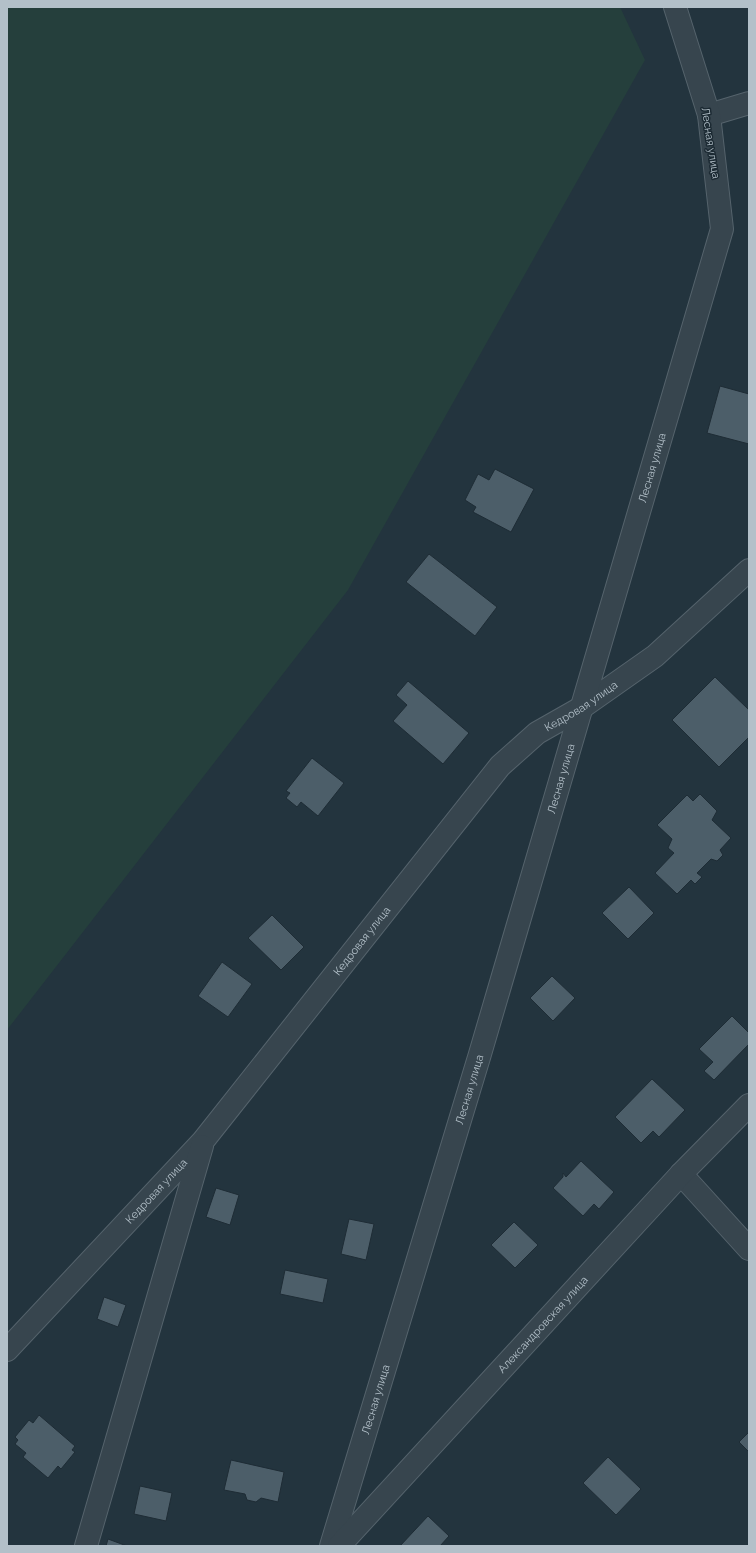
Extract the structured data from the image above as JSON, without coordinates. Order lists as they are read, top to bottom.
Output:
{
  "streets": {
    "street": ["Лесная улица", "Кедровая улица", "Александровская улица"]
  },
  "crossings": [
    ["Лесная улица", "Кедровая улица"]
  ]
}
